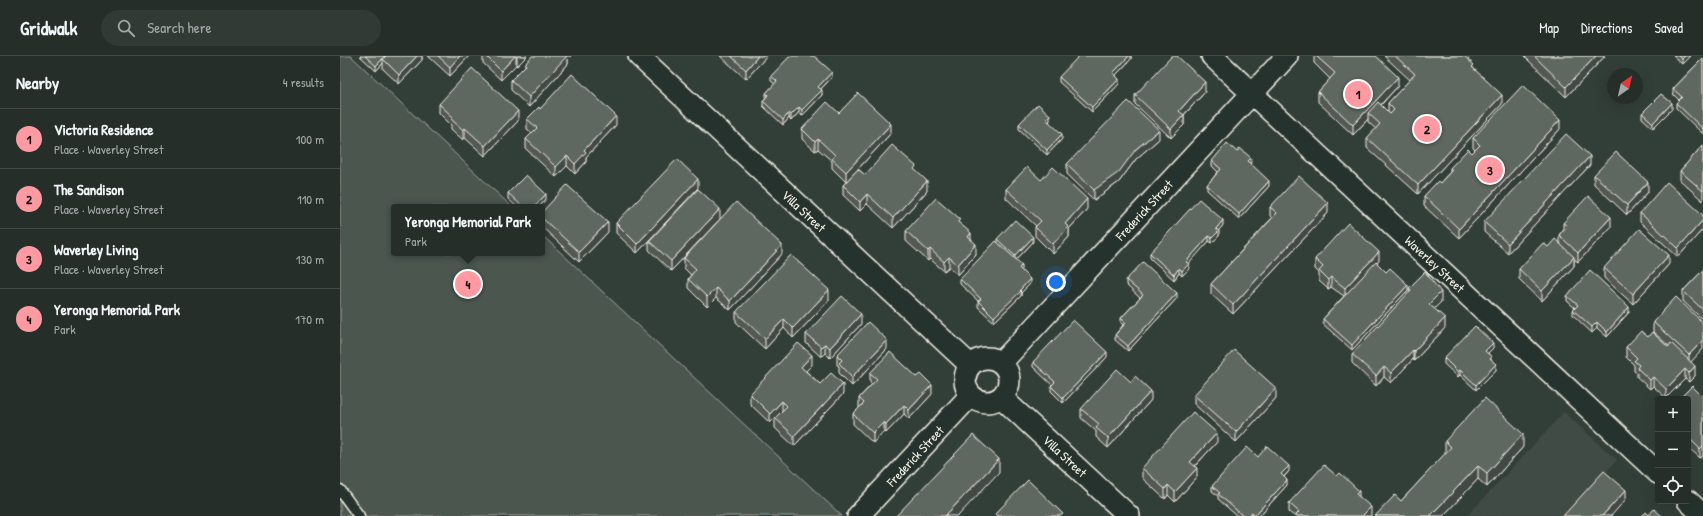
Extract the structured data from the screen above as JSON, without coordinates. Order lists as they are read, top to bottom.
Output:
{
  "streets": {
    "street": ["Frederick Street", "Villa Street", "Waverley Street"]
  },
  "crossings": [
    ["Frederick Street", "Villa Street"],
    ["Frederick Street", "Waverley Street"]
  ],
  "north": "top right",
  "page": {
    "header": "Gridwalk",
    "search": "Search here",
    "nav": ["Map", "Directions", "Saved"],
    "heading": ["Nearby", "4 results"],
    "pins": [
      "1",
      "2",
      "3",
      "4"
    ],
    "list": [
      {
        "mark": "1",
        "name": "Victoria Residence",
        "note": "Place · Waverley Street",
        "value": "100 m"
      },
      {
        "mark": "2",
        "name": "The Sandison",
        "note": "Place · Waverley Street",
        "value": "110 m"
      },
      {
        "mark": "3",
        "name": "Waverley Living",
        "note": "Place · Waverley Street",
        "value": "130 m"
      },
      {
        "mark": "4",
        "name": "Yeronga Memorial Park",
        "note": "Park",
        "value": "170 m"
      }
    ],
    "popup": ["Yeronga Memorial Park", "Park"],
    "map_buttons": ["+", "−"]
  }
}
